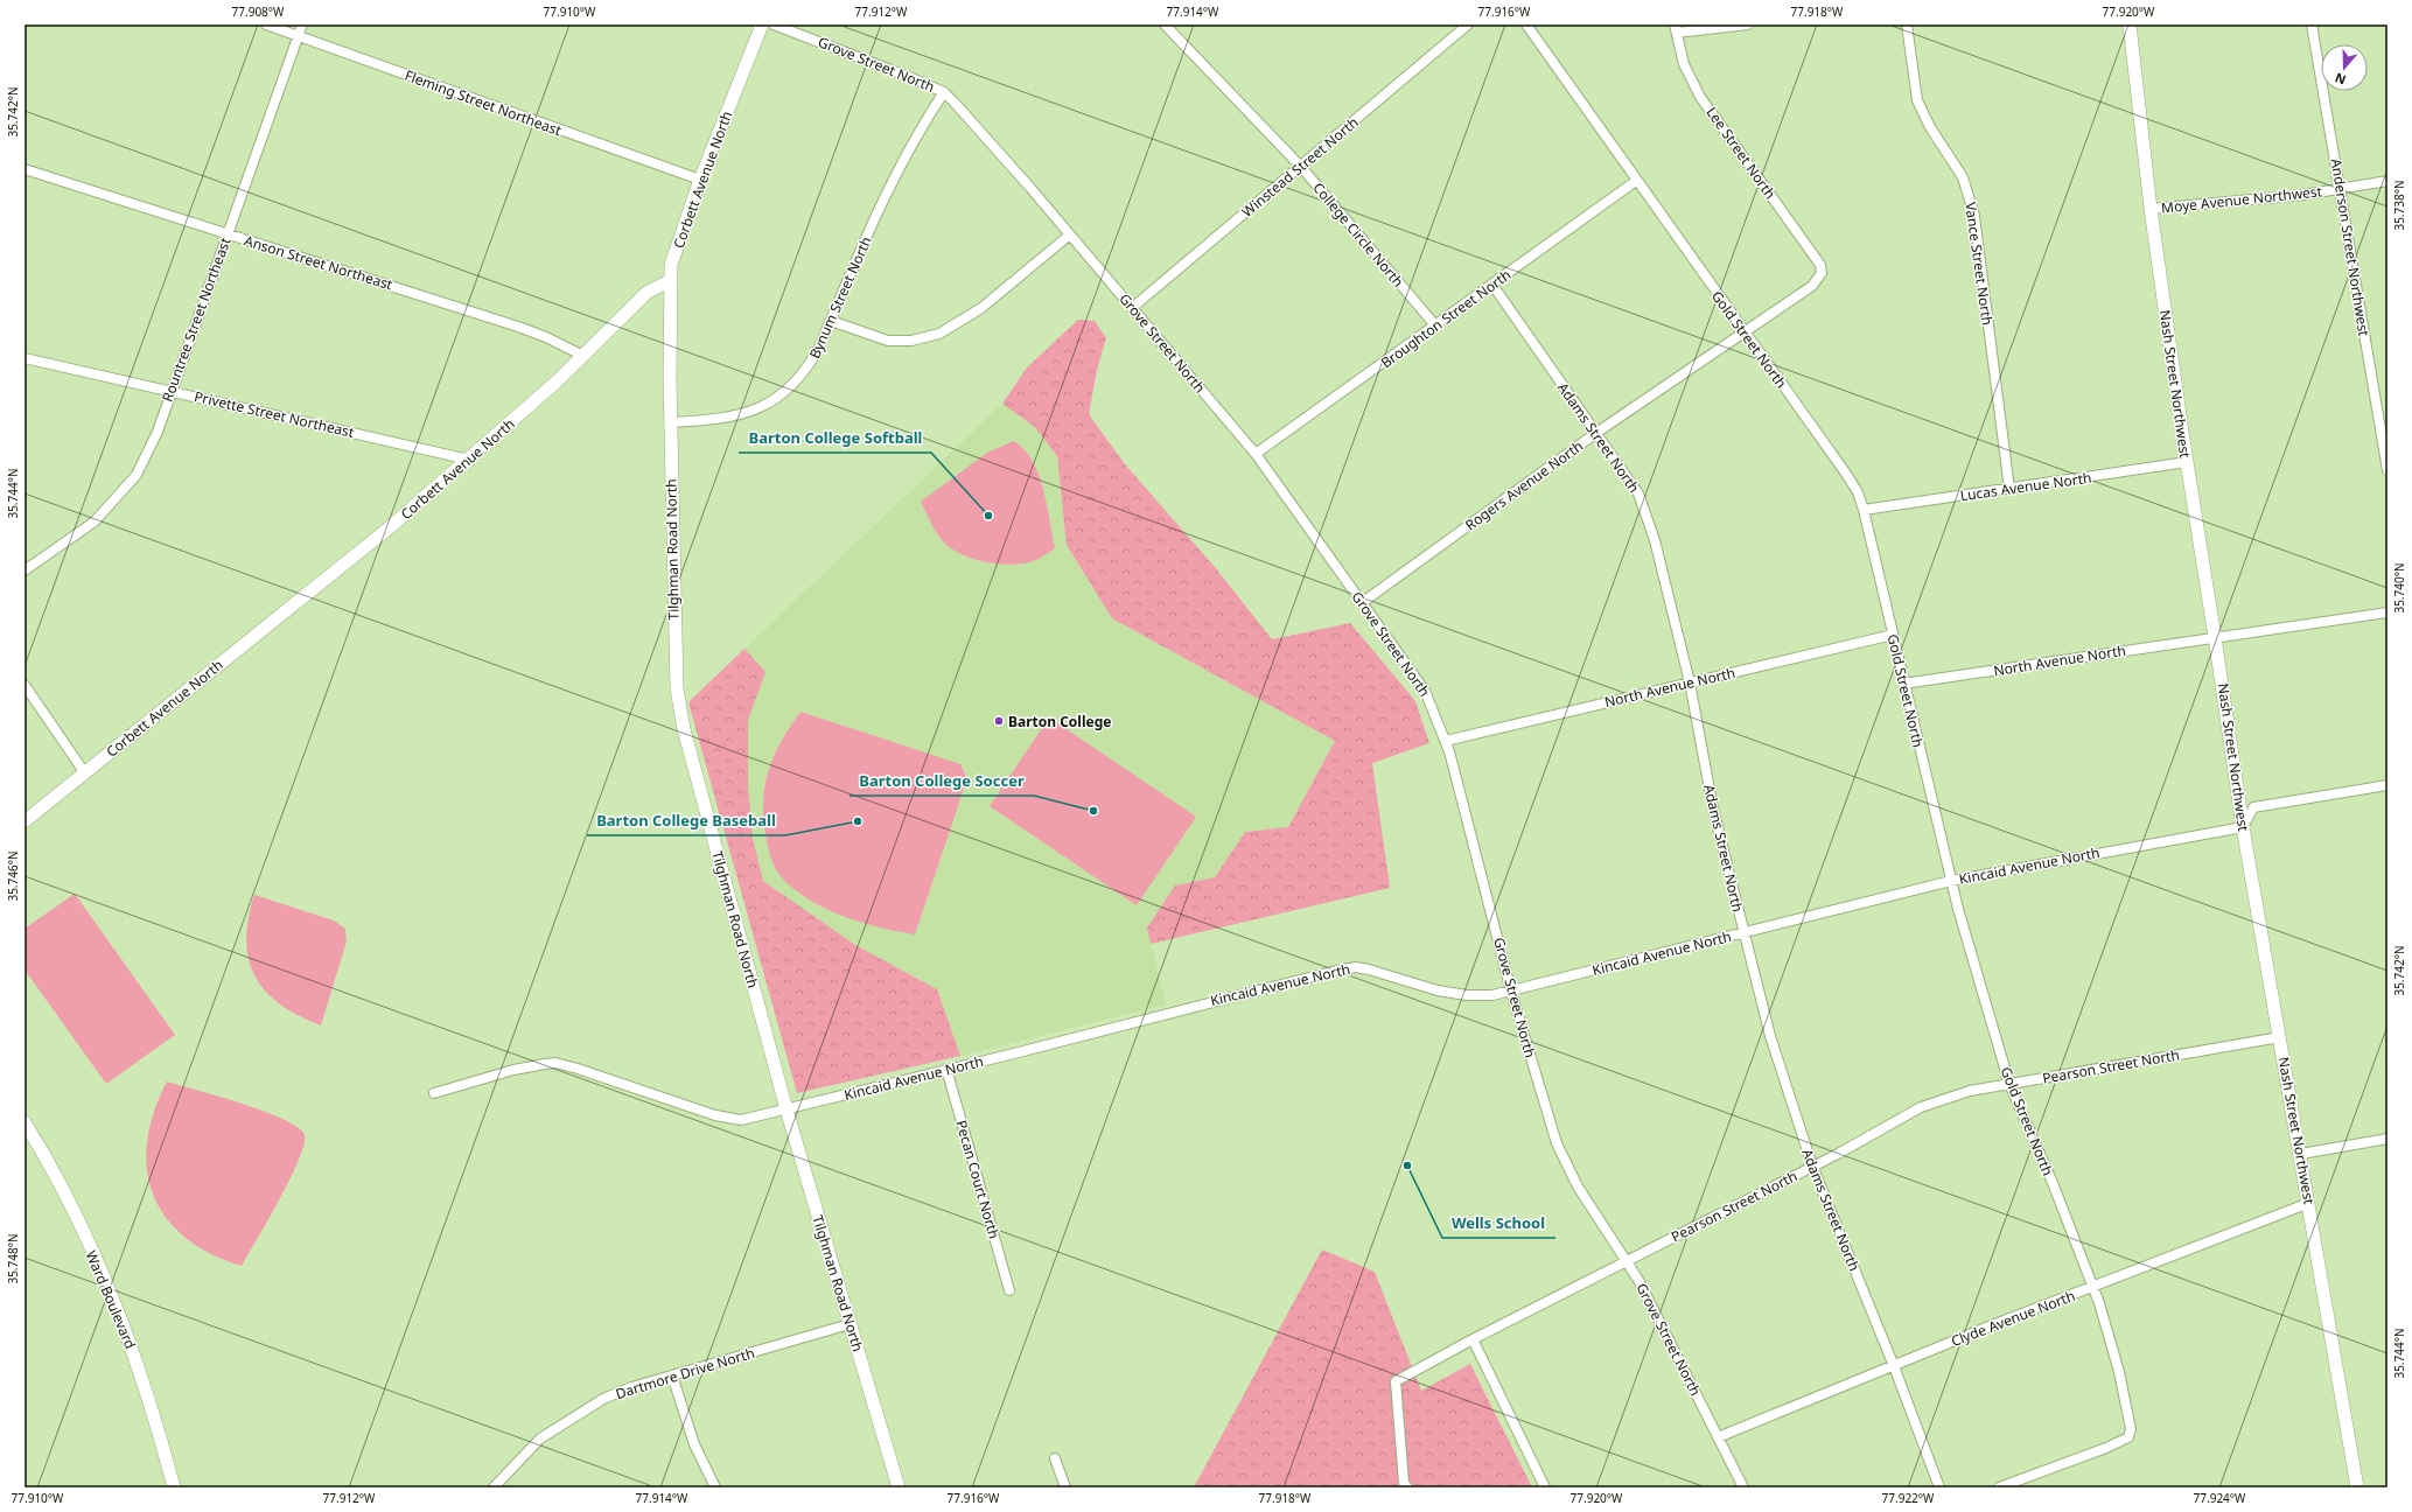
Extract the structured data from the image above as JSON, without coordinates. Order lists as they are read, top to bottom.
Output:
{
  "streets": {
    "street": [
      "Grove Street North",
      "Fleming Street Northeast",
      "Lee Street North",
      "Winstead Street North",
      "Corbett Avenue North",
      "Moye Avenue Northwest",
      "College Circle North",
      "Anderson Street Northwest",
      "Anson Street Northeast",
      "Vance Street North",
      "Bynum Street North",
      "Broughton Street North",
      "Rountree Street Northeast",
      "Gold Street North",
      "Nash Street Northwest",
      "Privette Street Northeast",
      "Adams Street North",
      "Rogers Avenue North",
      "Lucas Avenue North",
      "Tilghman Road North",
      "North Avenue North",
      "Kincaid Avenue North",
      "Pearson Street North",
      "Pecan Court North",
      "Ward Boulevard",
      "Clyde Avenue North",
      "Dartmore Drive North"
    ]
  },
  "crossings": [
    ["Grove Street North", "Winstead Street North"],
    ["Grove Street North", "Bynum Street North"],
    ["Grove Street North", "Broughton Street North"],
    ["Grove Street North", "Rogers Avenue North"],
    ["Grove Street North", "North Avenue North"],
    ["Grove Street North", "Kincaid Avenue North"],
    ["Grove Street North", "Pearson Street North"],
    ["Grove Street North", "Clyde Avenue North"],
    ["Fleming Street Northeast", "Corbett Avenue North"],
    ["Fleming Street Northeast", "Rountree Street Northeast"],
    ["Lee Street North", "Rogers Avenue North"],
    ["Winstead Street North", "College Circle North"],
    ["Corbett Avenue North", "Anson Street Northeast"],
    ["Corbett Avenue North", "Privette Street Northeast"],
    ["Corbett Avenue North", "Tilghman Road North"],
    ["Moye Avenue Northwest", "Anderson Street Northwest"],
    ["Moye Avenue Northwest", "Nash Street Northwest"],
    ["College Circle North", "Broughton Street North"],
    ["Anson Street Northeast", "Rountree Street Northeast"],
    ["Vance Street North", "Lucas Avenue North"],
    ["Bynum Street North", "Tilghman Road North"],
    ["Broughton Street North", "Gold Street North"],
    ["Broughton Street North", "Adams Street North"],
    ["Rountree Street Northeast", "Privette Street Northeast"],
    ["Gold Street North", "Rogers Avenue North"],
    ["Gold Street North", "Lucas Avenue North"],
    ["Gold Street North", "North Avenue North"],
    ["Gold Street North", "Kincaid Avenue North"],
    ["Gold Street North", "Pearson Street North"],
    ["Gold Street North", "Clyde Avenue North"],
    ["Nash Street Northwest", "Lucas Avenue North"],
    ["Nash Street Northwest", "North Avenue North"],
    ["Nash Street Northwest", "Kincaid Avenue North"],
    ["Nash Street Northwest", "Pearson Street North"],
    ["Nash Street Northwest", "Clyde Avenue North"],
    ["Adams Street North", "Rogers Avenue North"],
    ["Adams Street North", "North Avenue North"],
    ["Adams Street North", "Kincaid Avenue North"],
    ["Adams Street North", "Pearson Street North"],
    ["Adams Street North", "Clyde Avenue North"],
    ["Tilghman Road North", "Kincaid Avenue North"],
    ["Tilghman Road North", "Dartmore Drive North"],
    ["Kincaid Avenue North", "Pecan Court North"]
  ],
  "places": [
    "Barton College Softball",
    "Barton College",
    "Barton College Soccer",
    "Barton College Baseball",
    "Wells School"
  ],
  "north": "bottom",
  "coordinates": [
    "77.908°W",
    "77.910°W",
    "77.912°W",
    "77.914°W",
    "77.916°W",
    "77.918°W",
    "77.920°W",
    "35.742°N",
    "35.738°N",
    "35.744°N",
    "35.740°N",
    "35.746°N",
    "35.748°N",
    "77.922°W",
    "77.924°W"
  ]
}
